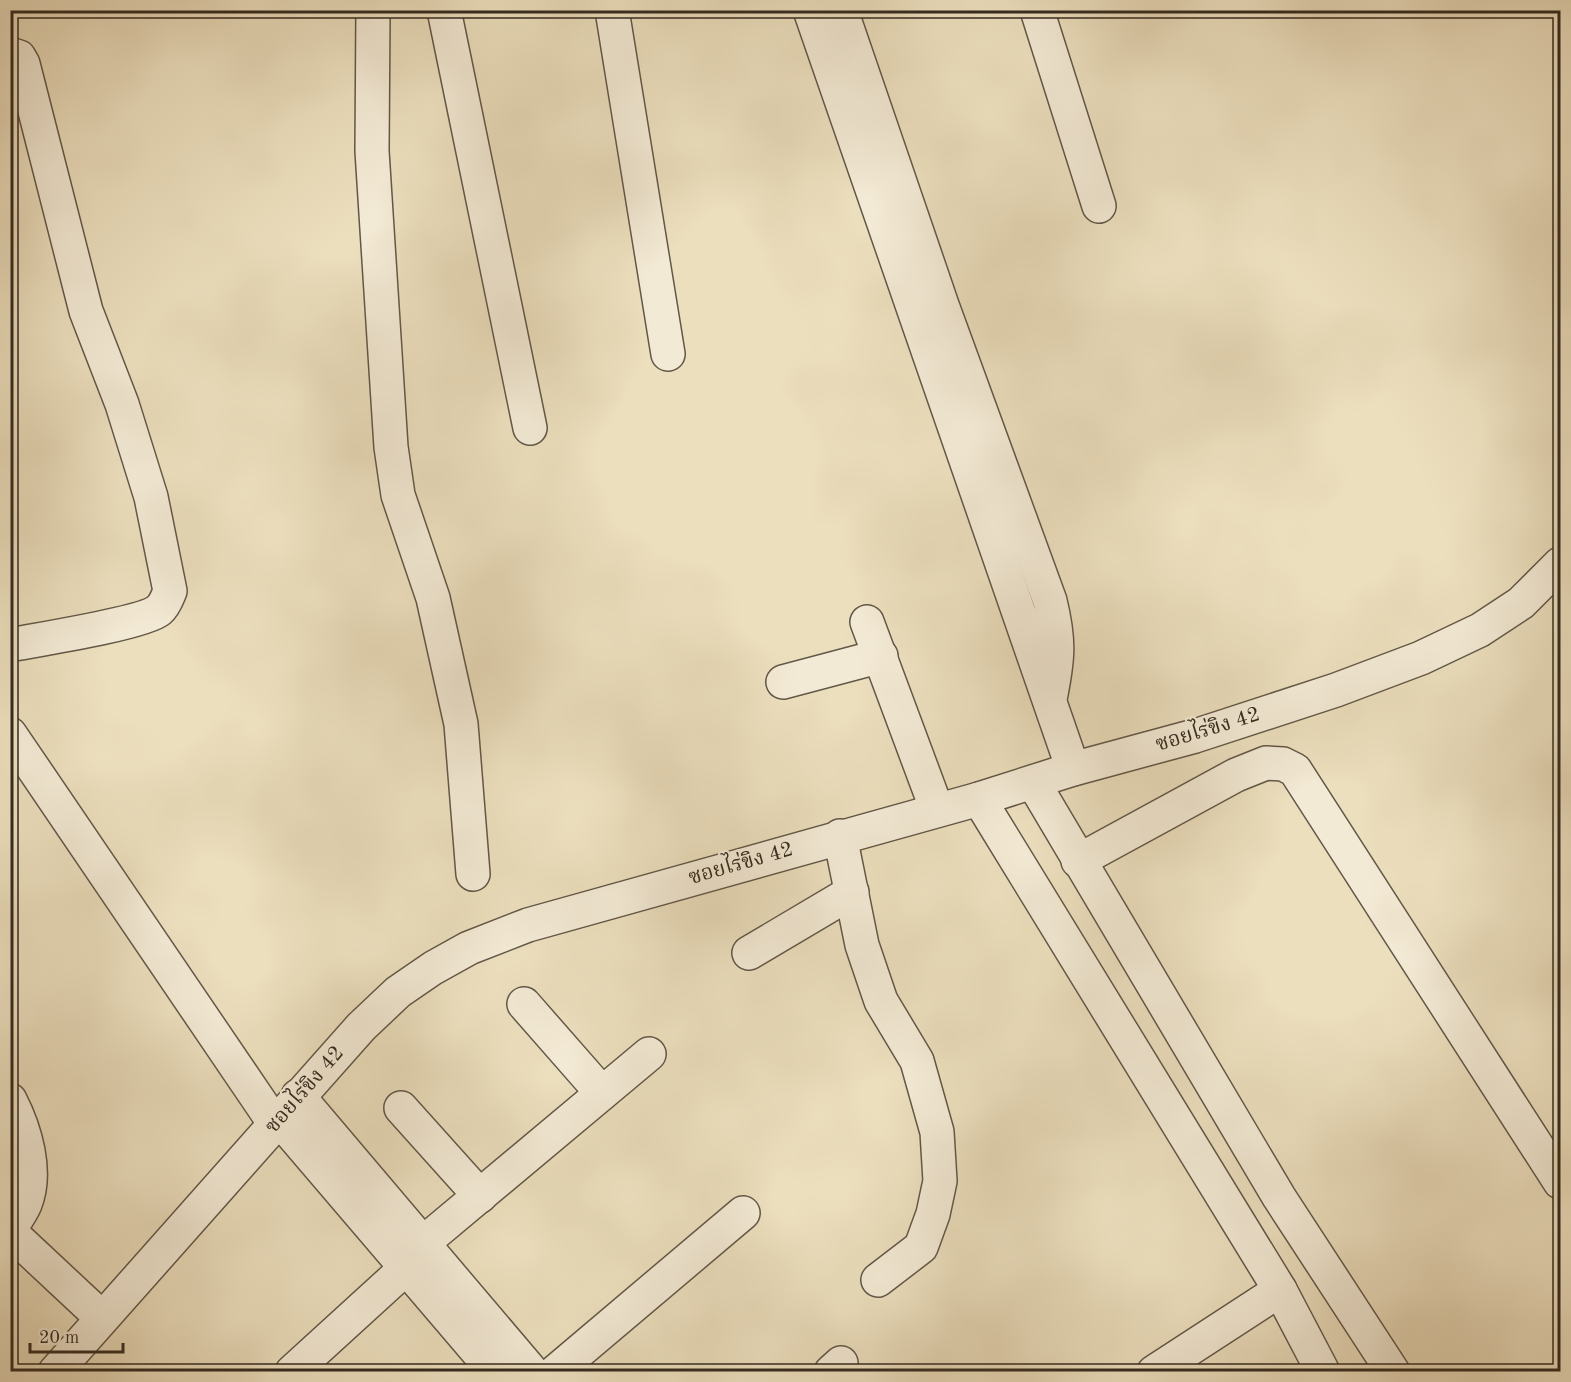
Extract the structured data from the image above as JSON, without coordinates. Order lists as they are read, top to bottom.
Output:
{
  "streets": {
    "street": ["ซอยไร่ขิง 42"]
  },
  "scale_bar": "20 m"
}
